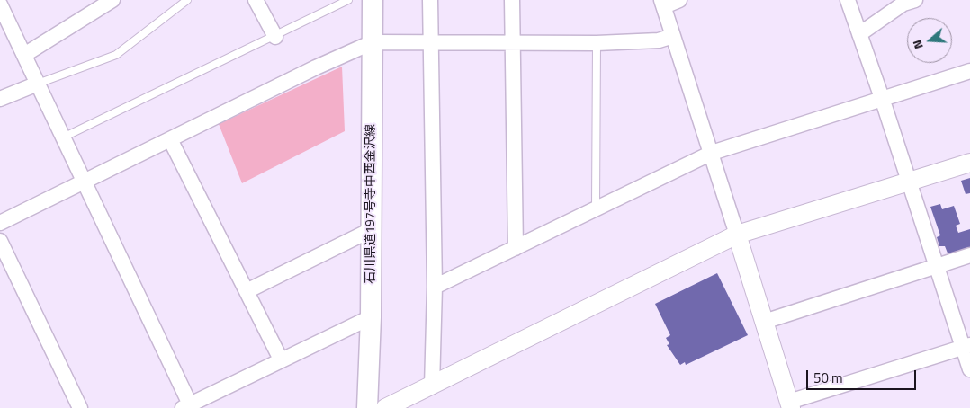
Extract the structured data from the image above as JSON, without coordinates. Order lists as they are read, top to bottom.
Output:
{
  "streets": {
    "main road": ["石川県道197号寺中西金沢線"]
  },
  "scale_bar": "50 m",
  "north": "left"
}
